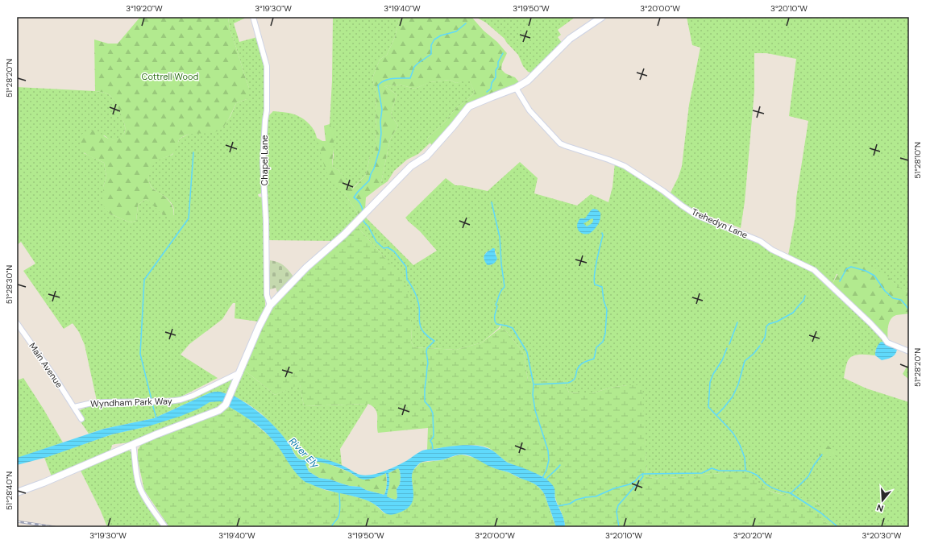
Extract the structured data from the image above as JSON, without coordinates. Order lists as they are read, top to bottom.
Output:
{
  "streets": {
    "street": [
      "Chapel Lane",
      "Trehedyn Lane",
      "Main Avenue",
      "Wyndham Park Way"
    ]
  },
  "crossings": [
    ["Main Avenue", "Wyndham Park Way"]
  ],
  "water": ["River Ely"],
  "parks": ["Cottrell Wood"],
  "north": "bottom",
  "coordinates": [
    "3°19'20\"W",
    "3°19'30\"W",
    "3°19'40\"W",
    "3°19'50\"W",
    "3°20'00\"W",
    "3°20'10\"W",
    "51°28'20\"N",
    "51°28'10\"N",
    "51°28'30\"N",
    "51°28'40\"N",
    "3°20'20\"W",
    "3°20'30\"W"
  ]
}
